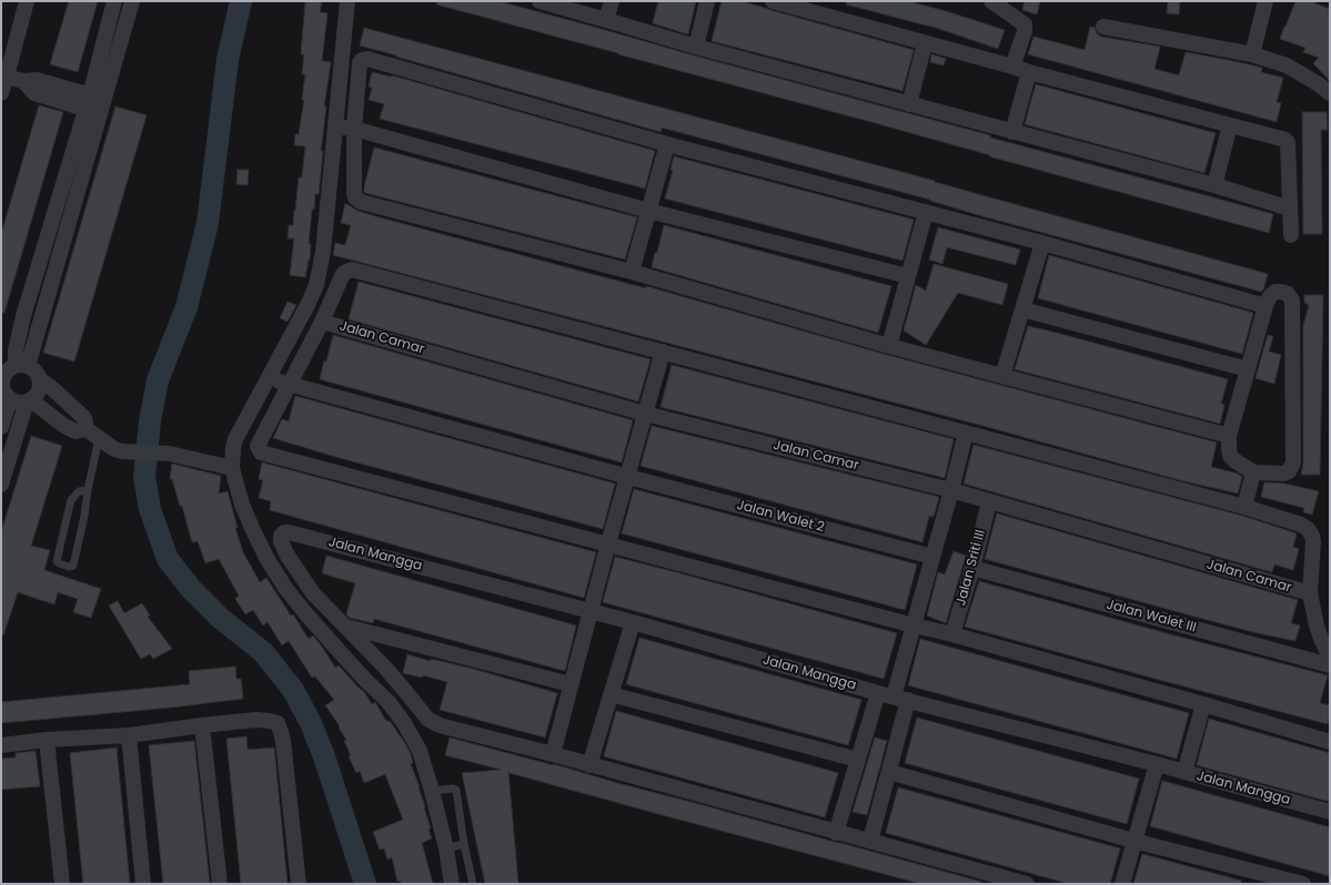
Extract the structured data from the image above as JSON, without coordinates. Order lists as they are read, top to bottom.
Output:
{
  "streets": {
    "street": [
      "Jalan Camar",
      "Jalan Walet 2",
      "Jalan Mangga",
      "Jalan Sriti III",
      "Jalan Walet III"
    ]
  },
  "crossings": [
    ["Jalan Camar", "Jalan Sriti III"],
    ["Jalan Sriti III", "Jalan Walet III"]
  ]
}
